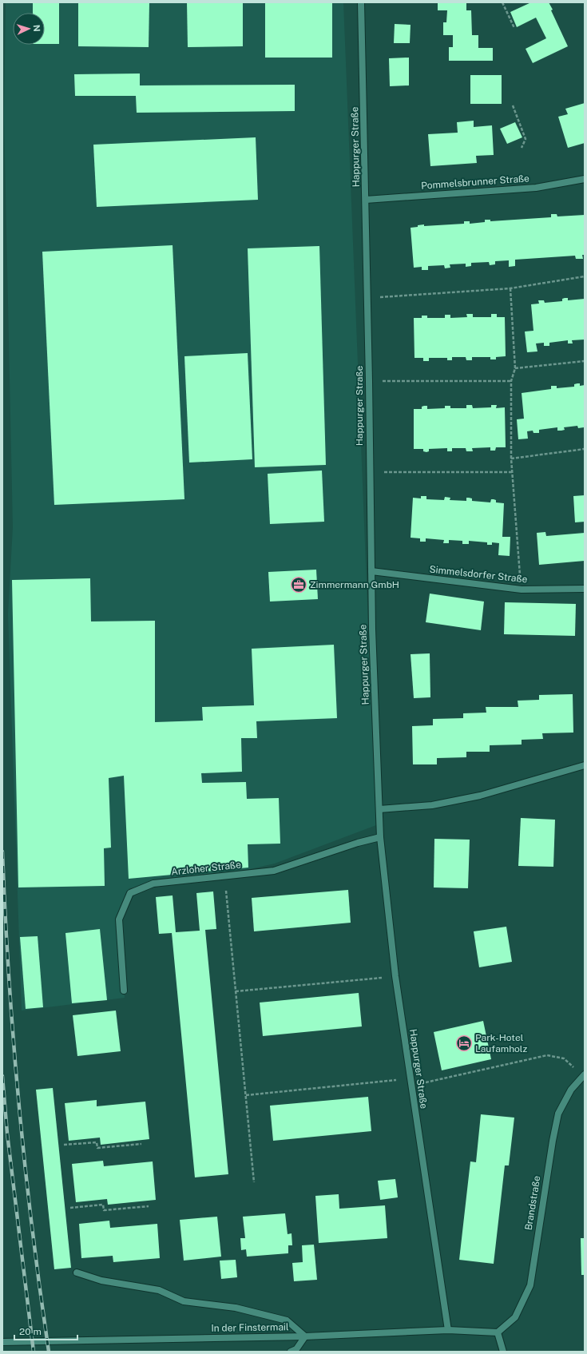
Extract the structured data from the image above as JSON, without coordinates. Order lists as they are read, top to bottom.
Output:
{
  "streets": {
    "street": [
      "Happurger Straße",
      "Pommelsbrunner Straße",
      "Simmelsdorfer Straße",
      "Arzloher Straße",
      "Brandstraße",
      "In der Finstermail"
    ]
  },
  "crossings": [
    ["Happurger Straße", "Pommelsbrunner Straße"],
    ["Happurger Straße", "Simmelsdorfer Straße"],
    ["Happurger Straße", "Arzloher Straße"],
    ["Happurger Straße", "In der Finstermail"],
    ["Brandstraße", "In der Finstermail"]
  ],
  "places": {
    "office": ["Zimmermann GmbH"],
    "hotel": ["Park-Hotel Laufamholz"]
  },
  "scale_bar": "20 m",
  "north": "right"
}
